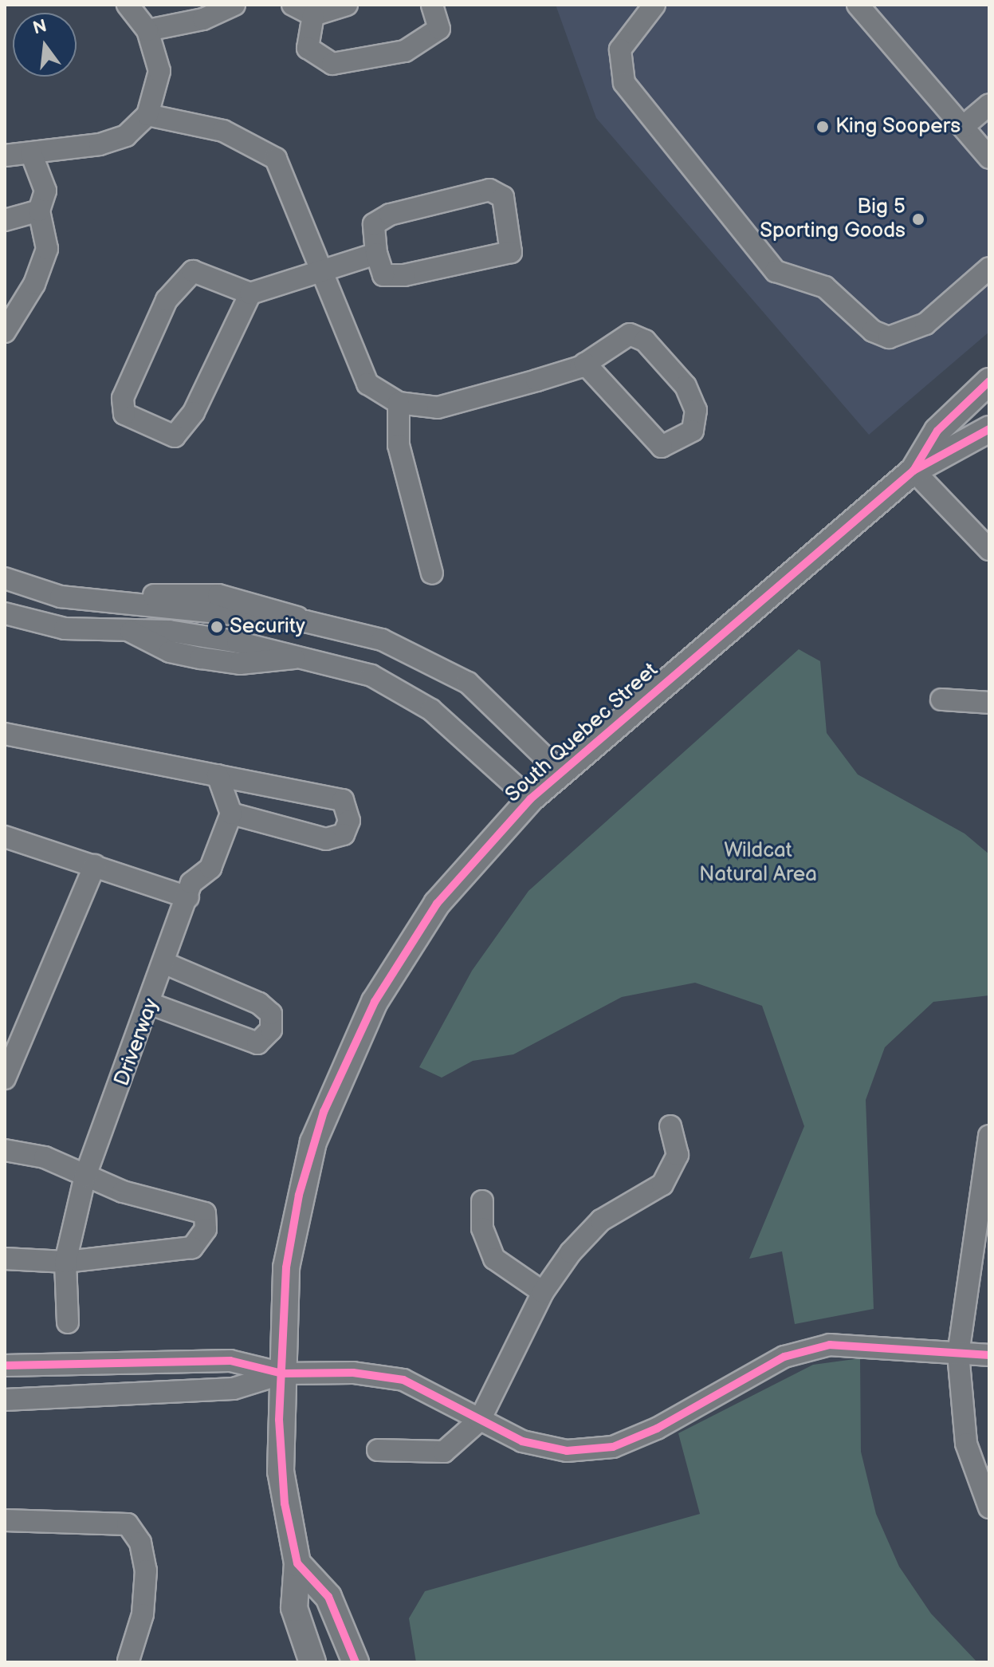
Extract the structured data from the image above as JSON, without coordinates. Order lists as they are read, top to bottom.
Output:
{
  "streets": {
    "main road": ["South Quebec Street"],
    "street": ["Driverway"]
  },
  "parks": ["Wildcat Natural Area"],
  "places": ["King Soopers", "Big 5 Sporting Goods", "Security"],
  "north": "top"
}
